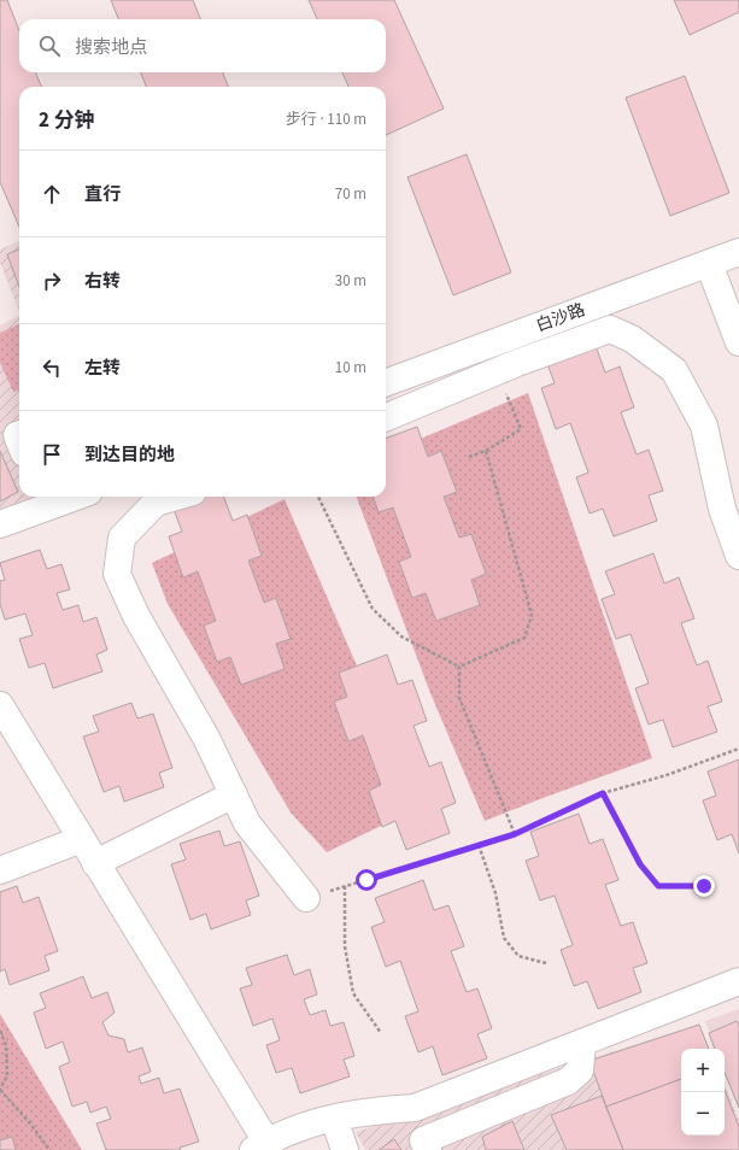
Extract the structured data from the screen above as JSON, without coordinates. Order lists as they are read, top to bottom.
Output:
{
  "streets": {
    "street": ["白沙路"]
  },
  "page": {
    "search": "搜索地点",
    "heading": ["2 分钟", "步行 · 110 m"],
    "list": [
      ["直行", "70 m"],
      ["右转", "30 m"],
      ["左转", "10 m"],
      "到达目的地"
    ],
    "map_buttons": ["+", "−"]
  }
}
